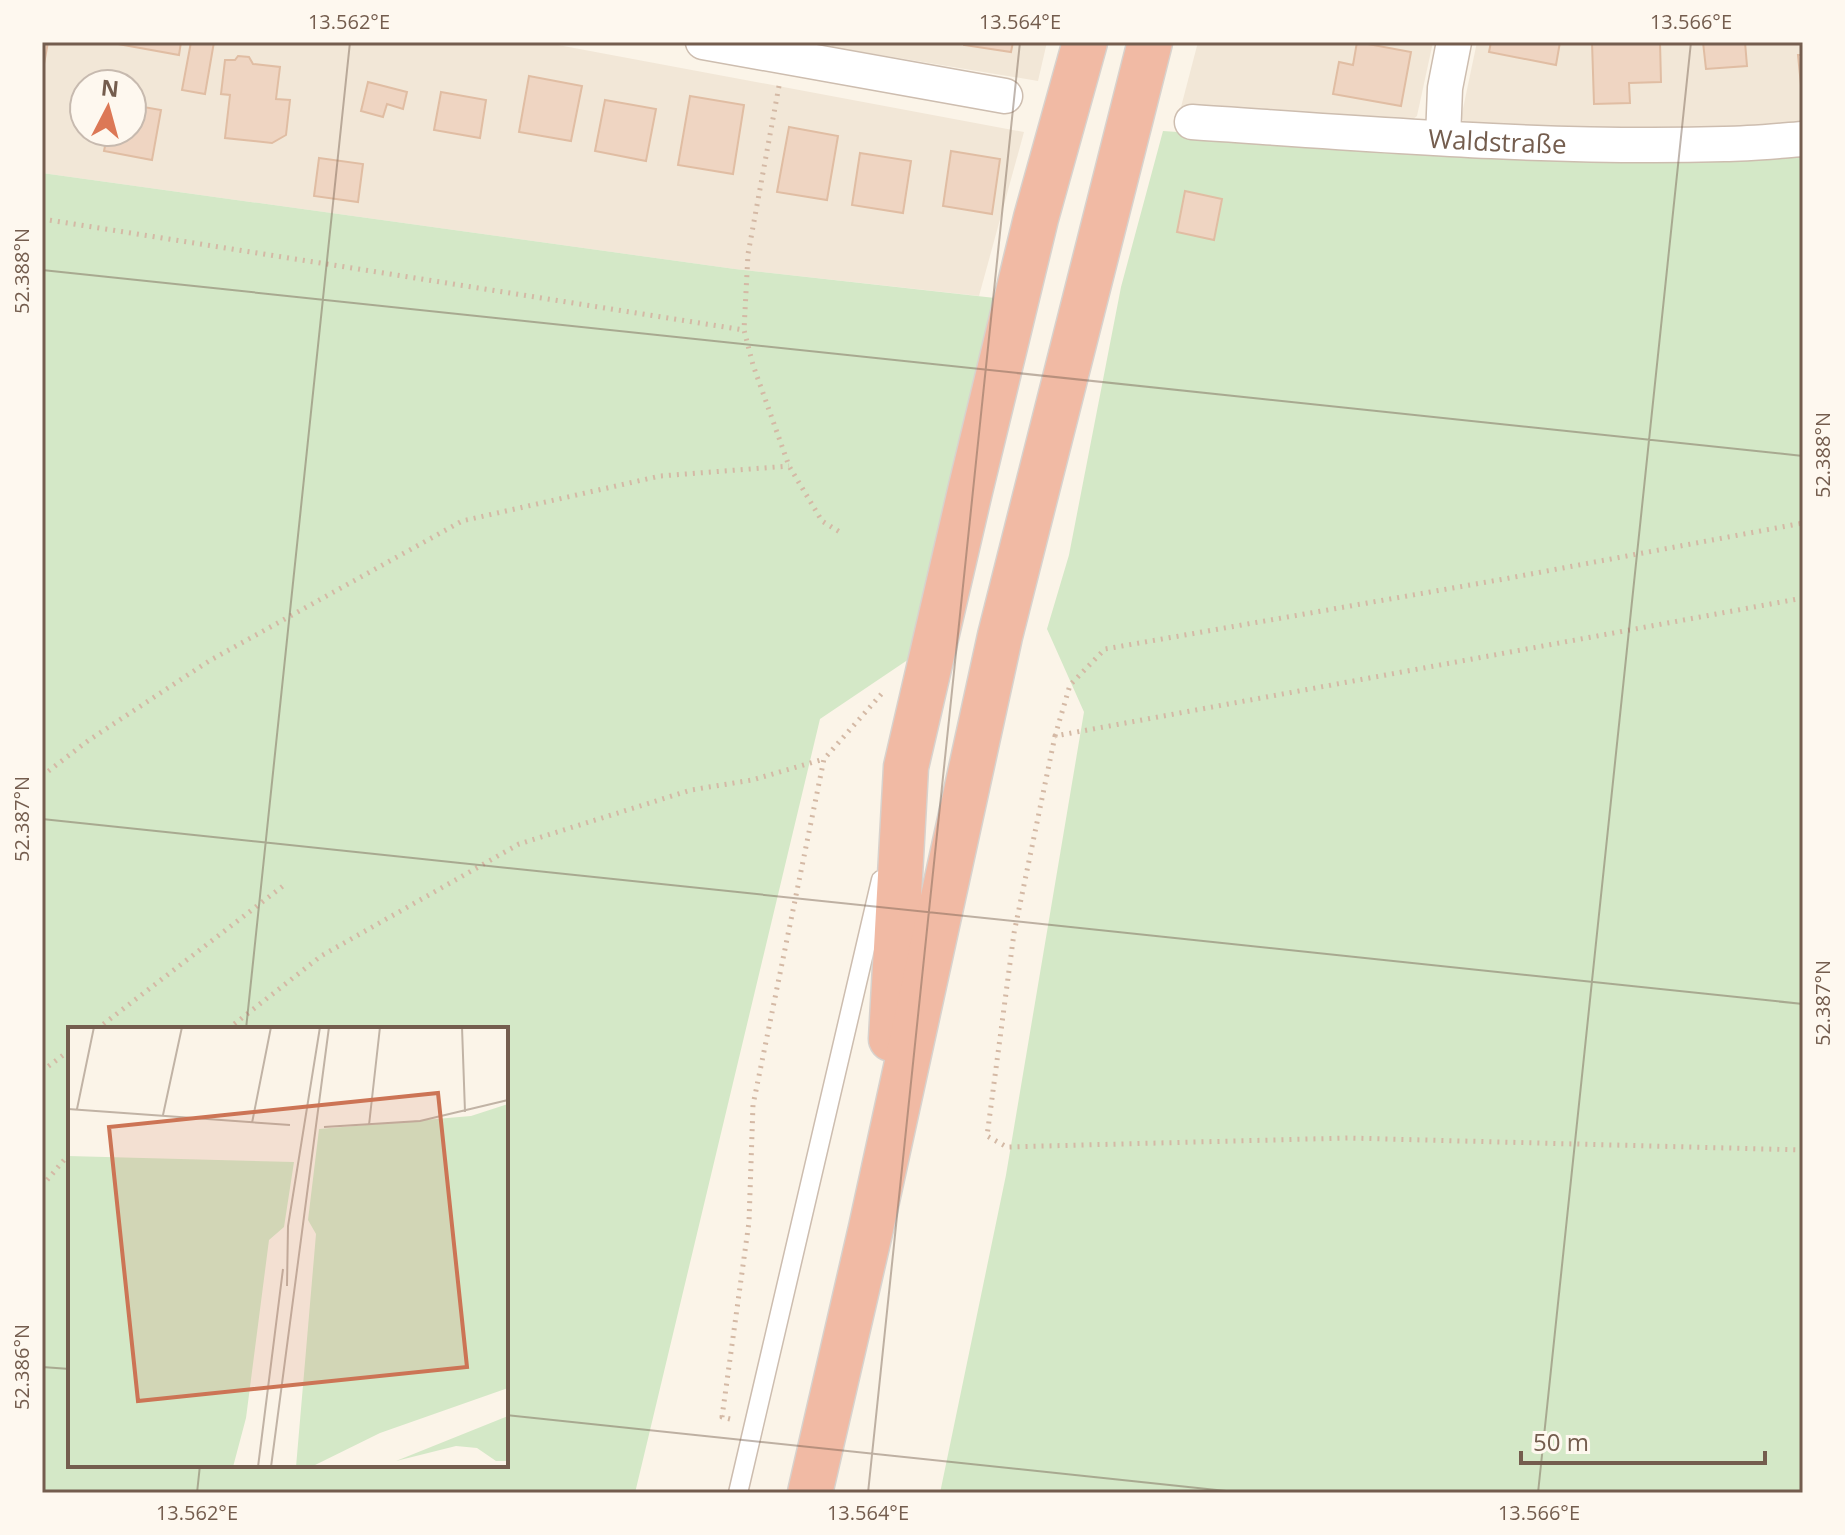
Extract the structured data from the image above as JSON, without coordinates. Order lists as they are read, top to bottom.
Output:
{
  "streets": {
    "street": ["Waldstraße"]
  },
  "scale_bar": "50 m",
  "north": "top",
  "coordinates": [
    "13.562°E",
    "13.564°E",
    "13.566°E",
    "52.388°N",
    "52.387°N",
    "52.386°N"
  ]
}
